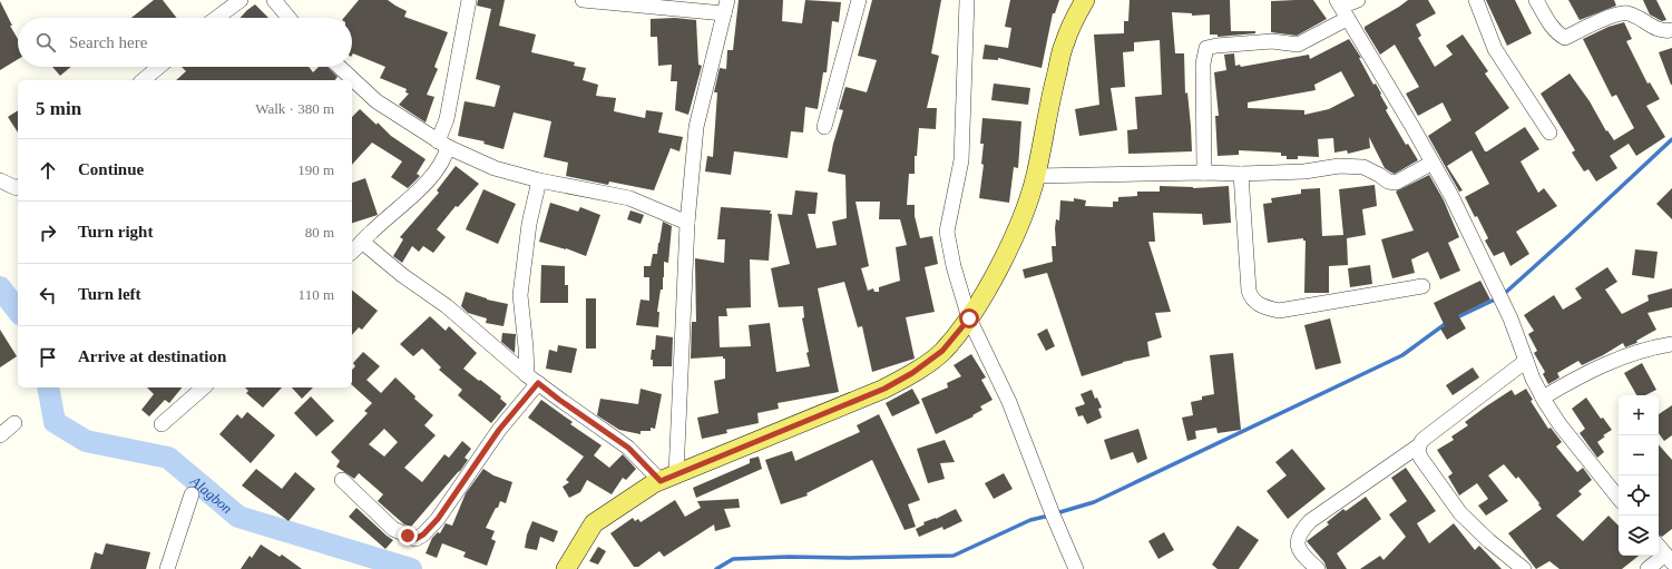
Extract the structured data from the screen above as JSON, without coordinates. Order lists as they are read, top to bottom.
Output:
{
  "water": ["Alagbon"],
  "page": {
    "search": "Search here",
    "heading": ["5 min", "Walk · 380 m"],
    "list": [
      ["Continue", "190 m"],
      ["Turn right", "80 m"],
      ["Turn left", "110 m"],
      "Arrive at destination"
    ],
    "map_buttons": ["+", "−"]
  }
}
